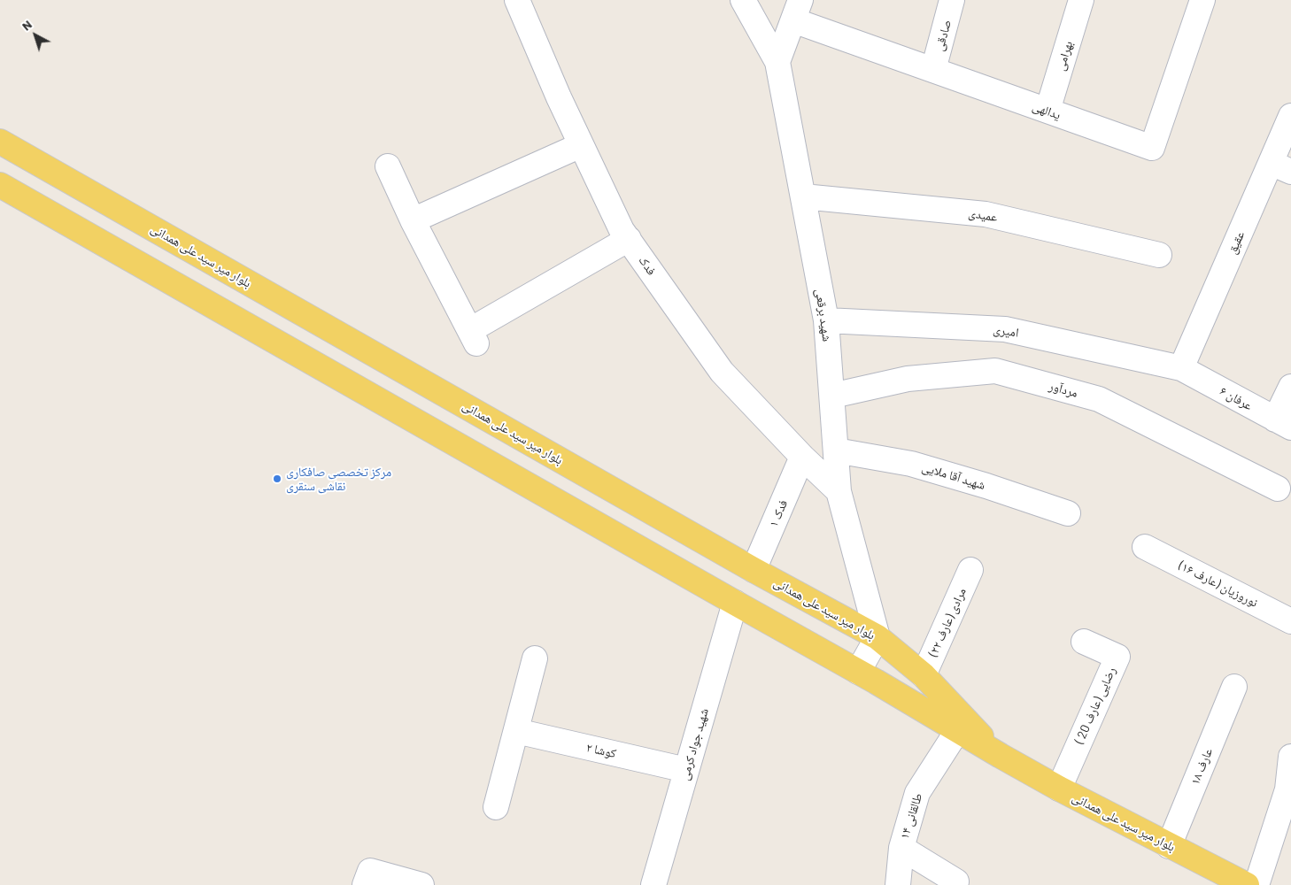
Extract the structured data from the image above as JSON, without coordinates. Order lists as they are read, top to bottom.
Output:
{
  "streets": {
    "main road": ["بلوار میر سید علی همدانی"],
    "street": [
      "صادقی",
      "بهرامی",
      "یدالهی",
      "عمیدی",
      "عقیق",
      "فدک",
      "شهید برقعی",
      "امیری",
      "مردآور",
      "عرفان ۶",
      "شهید آقا ملایی",
      "فدک ۱",
      "نوروزیان (عارف ۱۶)",
      "مرادی (عارف ۲۲)",
      "رضایی (عارف 20 )",
      "شهید جواد کرمی",
      "کوشا ۲",
      "عارف ۱۸",
      "طالقانی ۱۴"
    ]
  },
  "crossings": [
    ["صادقی", "یدالهی"],
    ["بهرامی", "یدالهی"],
    ["عمیدی", "شهید برقعی"],
    ["عقیق", "امیری"],
    ["عقیق", "عرفان ۶"],
    ["بلوار میر سید علی همدانی", "شهید برقعی"],
    ["بلوار میر سید علی همدانی", "فدک ۱"],
    ["بلوار میر سید علی همدانی", "مرادی (عارف ۲۲)"],
    ["بلوار میر سید علی همدانی", "رضایی (عارف 20 )"],
    ["بلوار میر سید علی همدانی", "شهید جواد کرمی"],
    ["بلوار میر سید علی همدانی", "عارف ۱۸"],
    ["بلوار میر سید علی همدانی", "طالقانی ۱۴"],
    ["فدک", "شهید برقعی"],
    ["فدک", "فدک ۱"],
    ["شهید برقعی", "امیری"],
    ["شهید برقعی", "مردآور"],
    ["شهید برقعی", "شهید آقا ملایی"],
    ["امیری", "عرفان ۶"],
    ["شهید جواد کرمی", "کوشا ۲"]
  ],
  "places": ["مرکز تخصصی صافکاری نقاشی سنقری"],
  "north": "top left"
}
